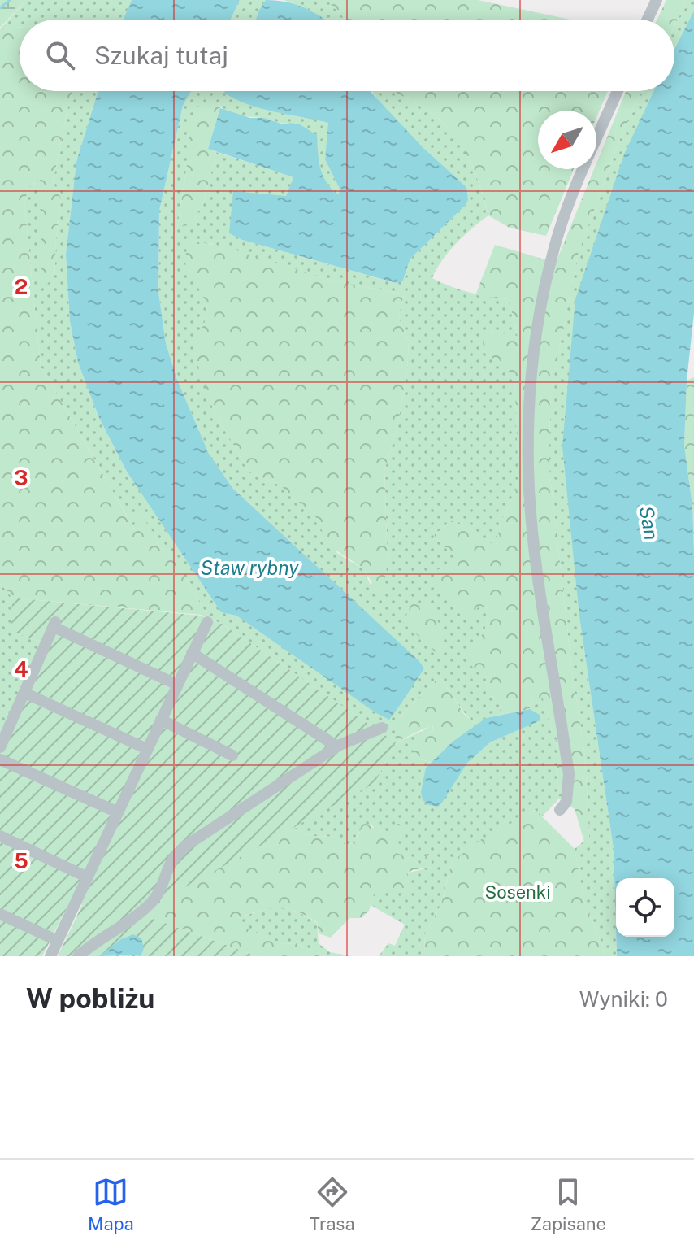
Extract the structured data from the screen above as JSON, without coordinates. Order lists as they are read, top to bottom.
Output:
{
  "water": ["San", "Staw rybny"],
  "parks": ["Sosenki"],
  "north": "bottom left",
  "page": {
    "search": "Szukaj tutaj",
    "heading": ["W pobliżu", "Wyniki: 0"],
    "nav": ["Mapa", "Trasa", "Zapisane"]
  },
  "grid": {
    "rows": [
      "2",
      "3",
      "4",
      "5"
    ]
  }
}
